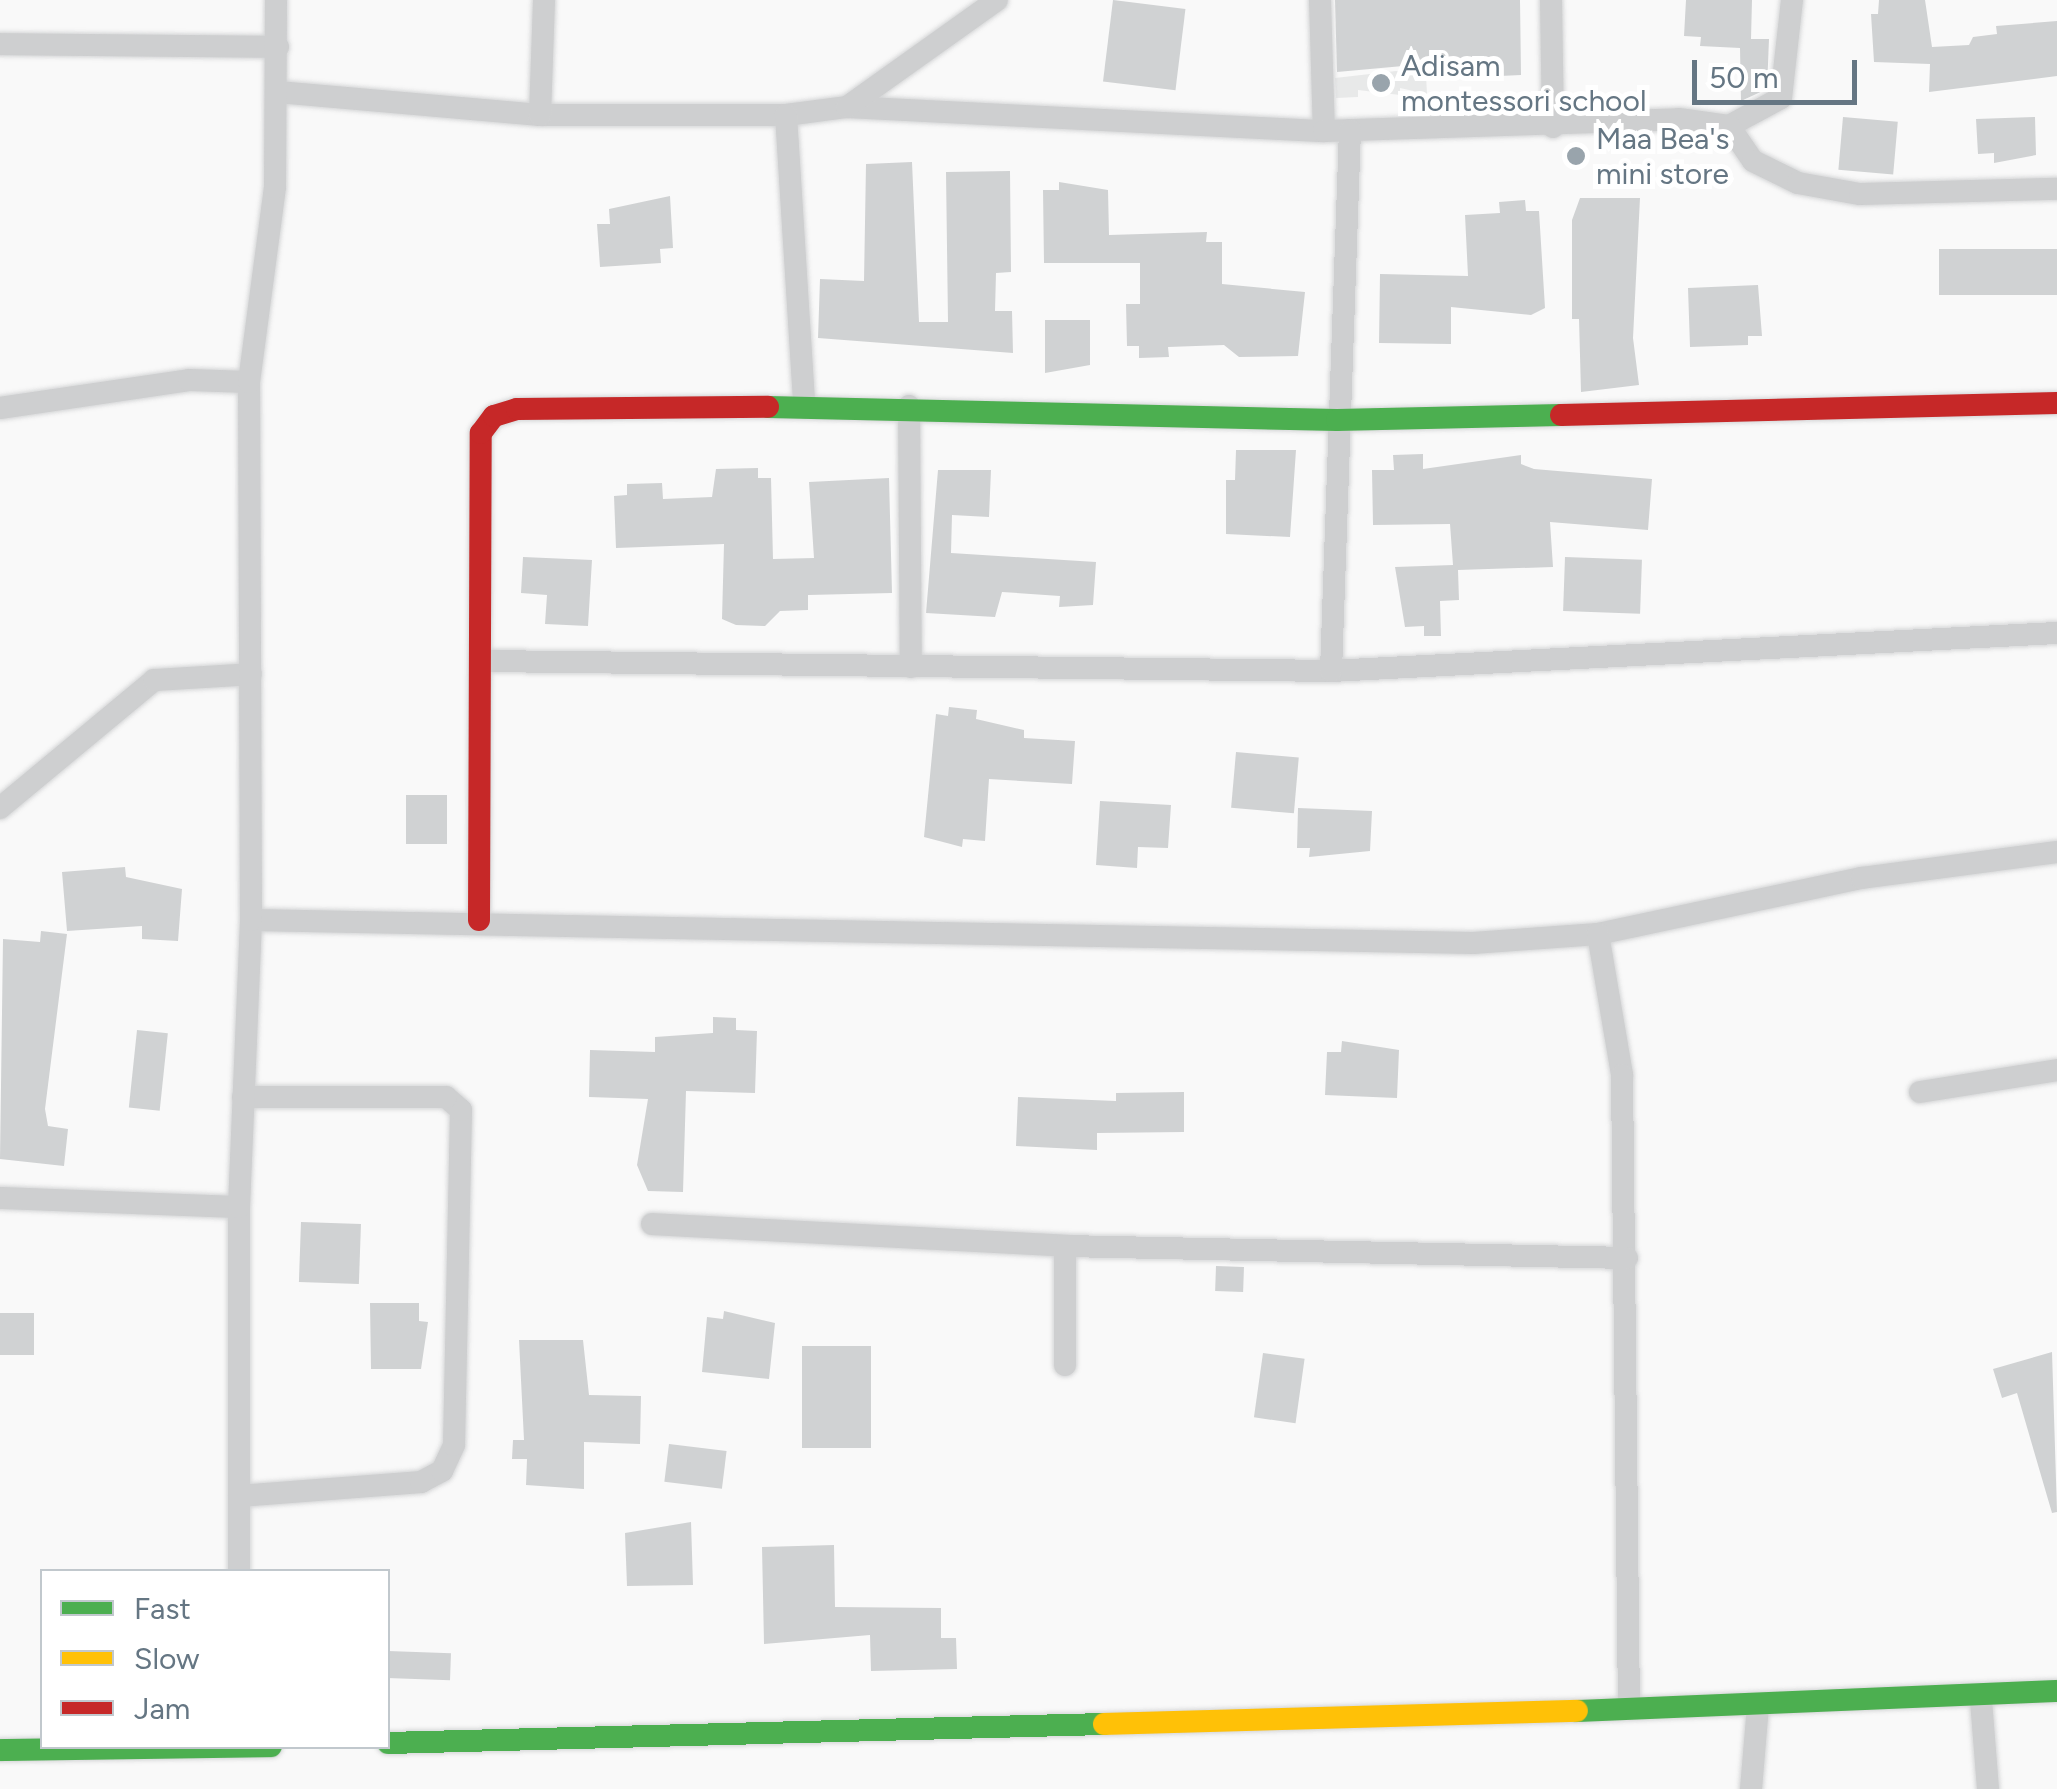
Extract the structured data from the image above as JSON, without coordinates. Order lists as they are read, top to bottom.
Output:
{
  "places": ["Adisam montessori school", "Maa Bea's mini store"],
  "legend": ["Fast", "Slow", "Jam"],
  "scale_bar": "50 m"
}
